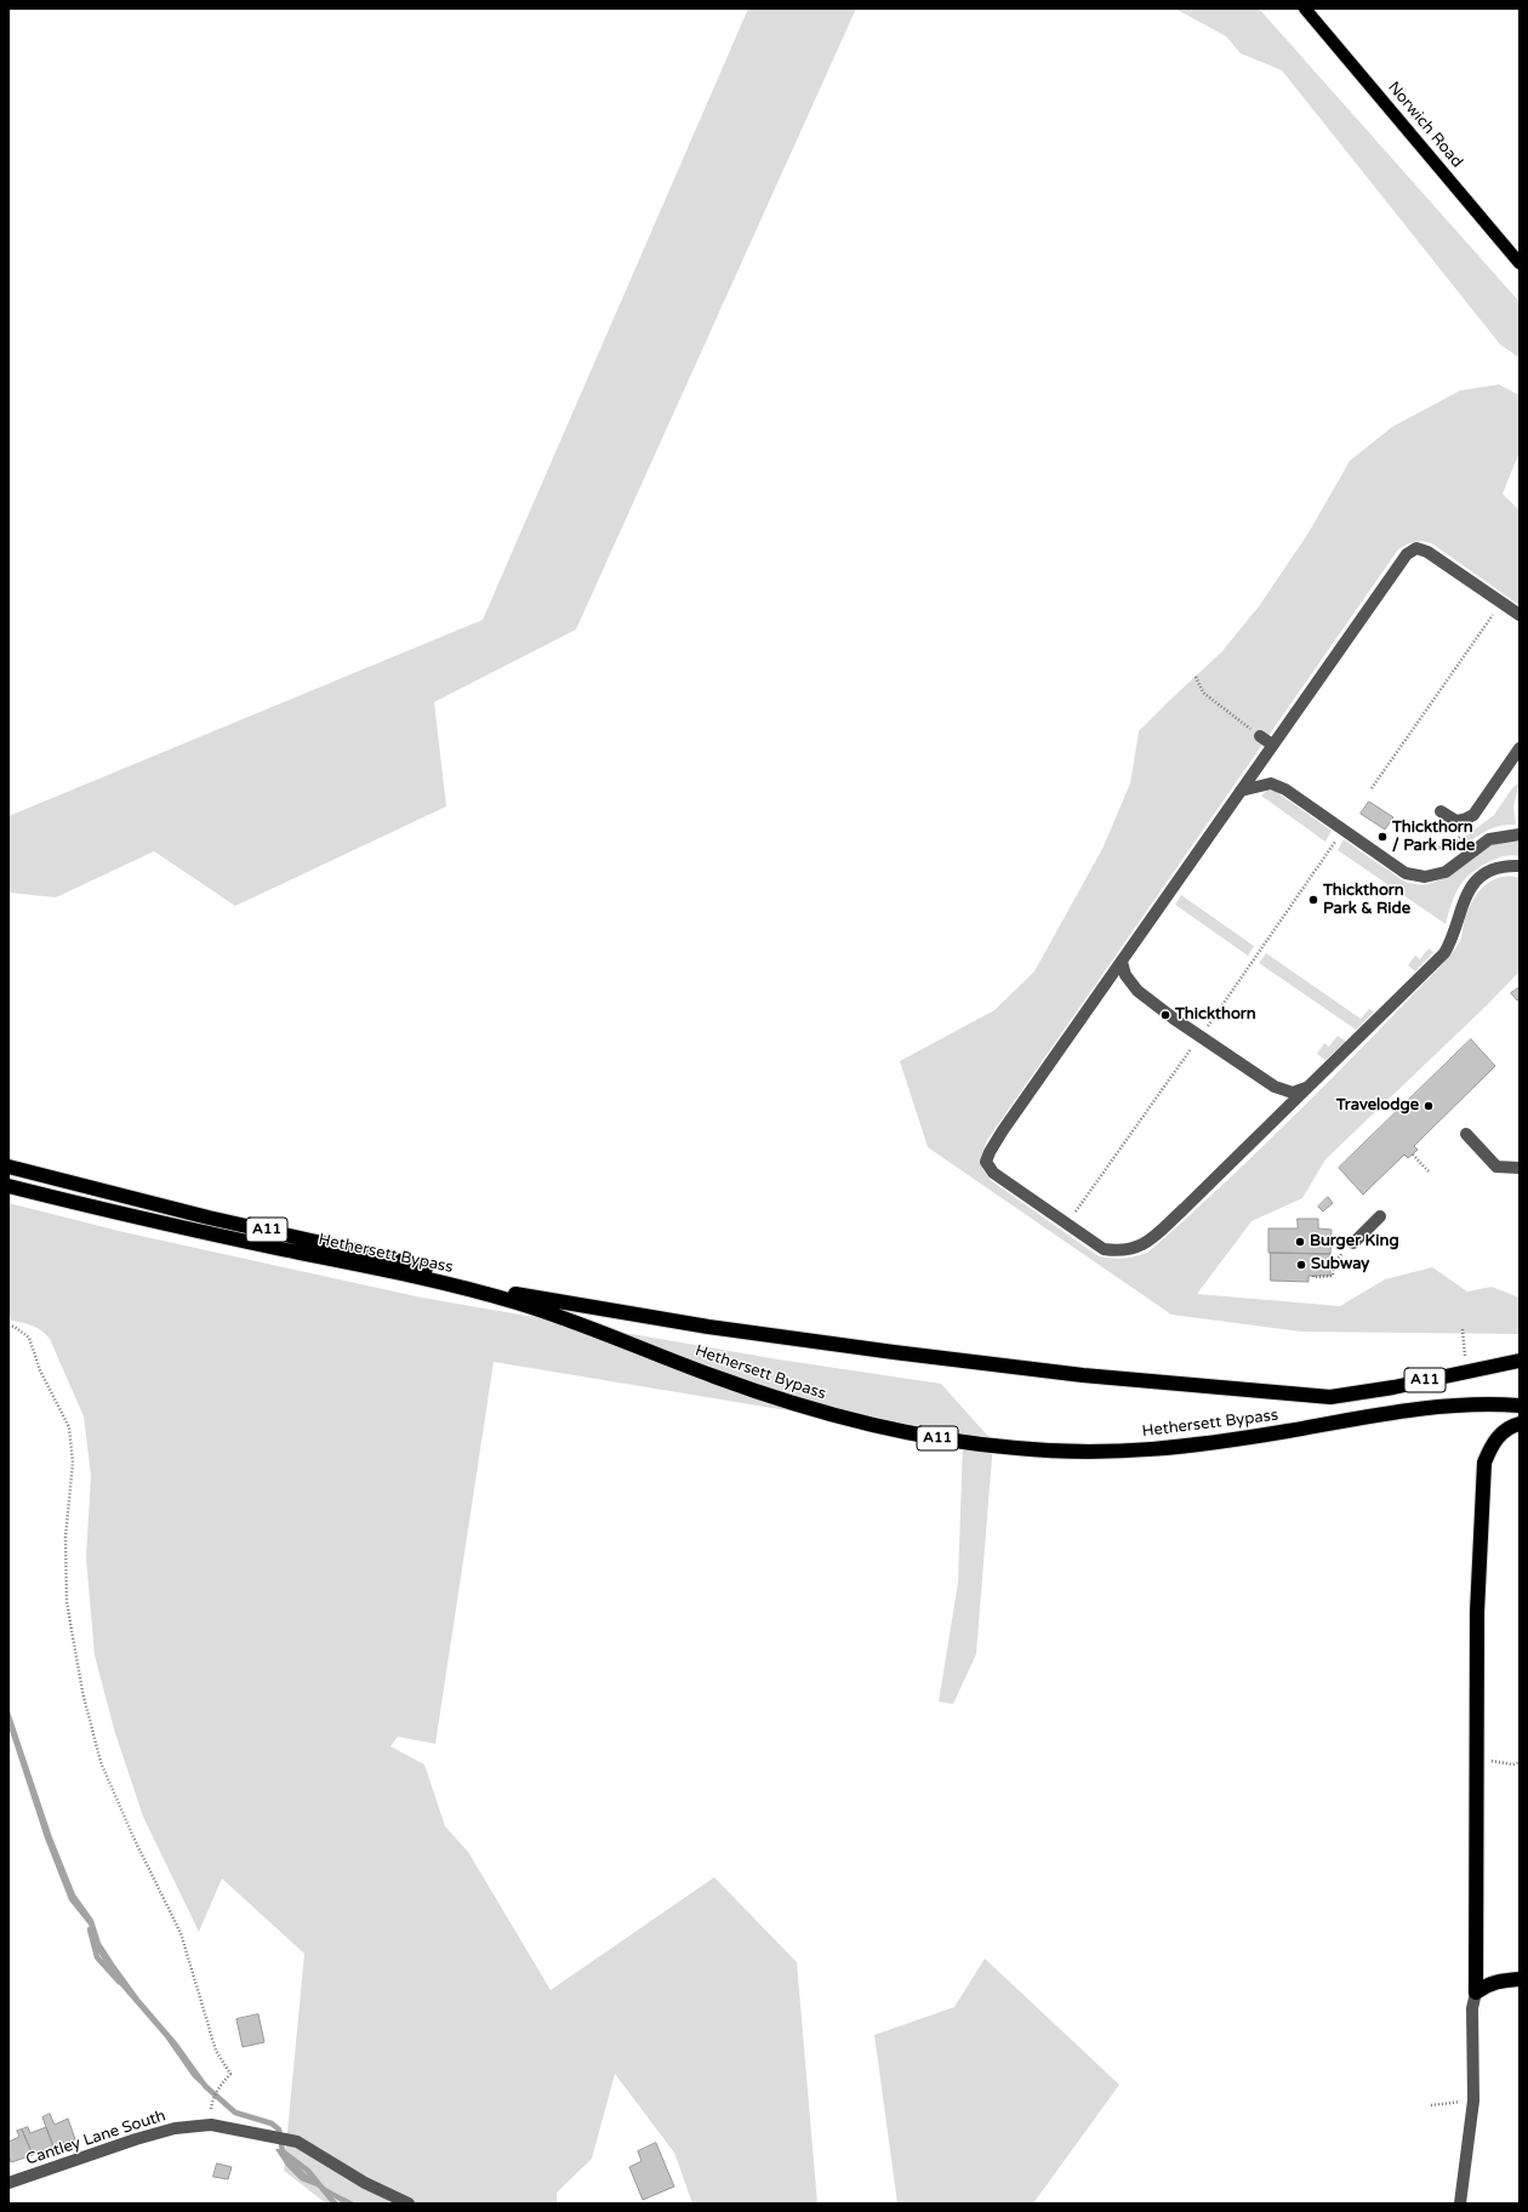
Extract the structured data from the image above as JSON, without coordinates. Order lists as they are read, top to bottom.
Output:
{
  "streets": {
    "highway": ["A11", "Hethersett Bypass"],
    "main road": ["Norwich Road"],
    "street": ["Cantley Lane South"]
  },
  "places": [
    "Thickthorn / Park Ride",
    "Thickthorn Park & Ride",
    "Thickthorn",
    "Travelodge",
    "Burger King",
    "Subway"
  ]
}
